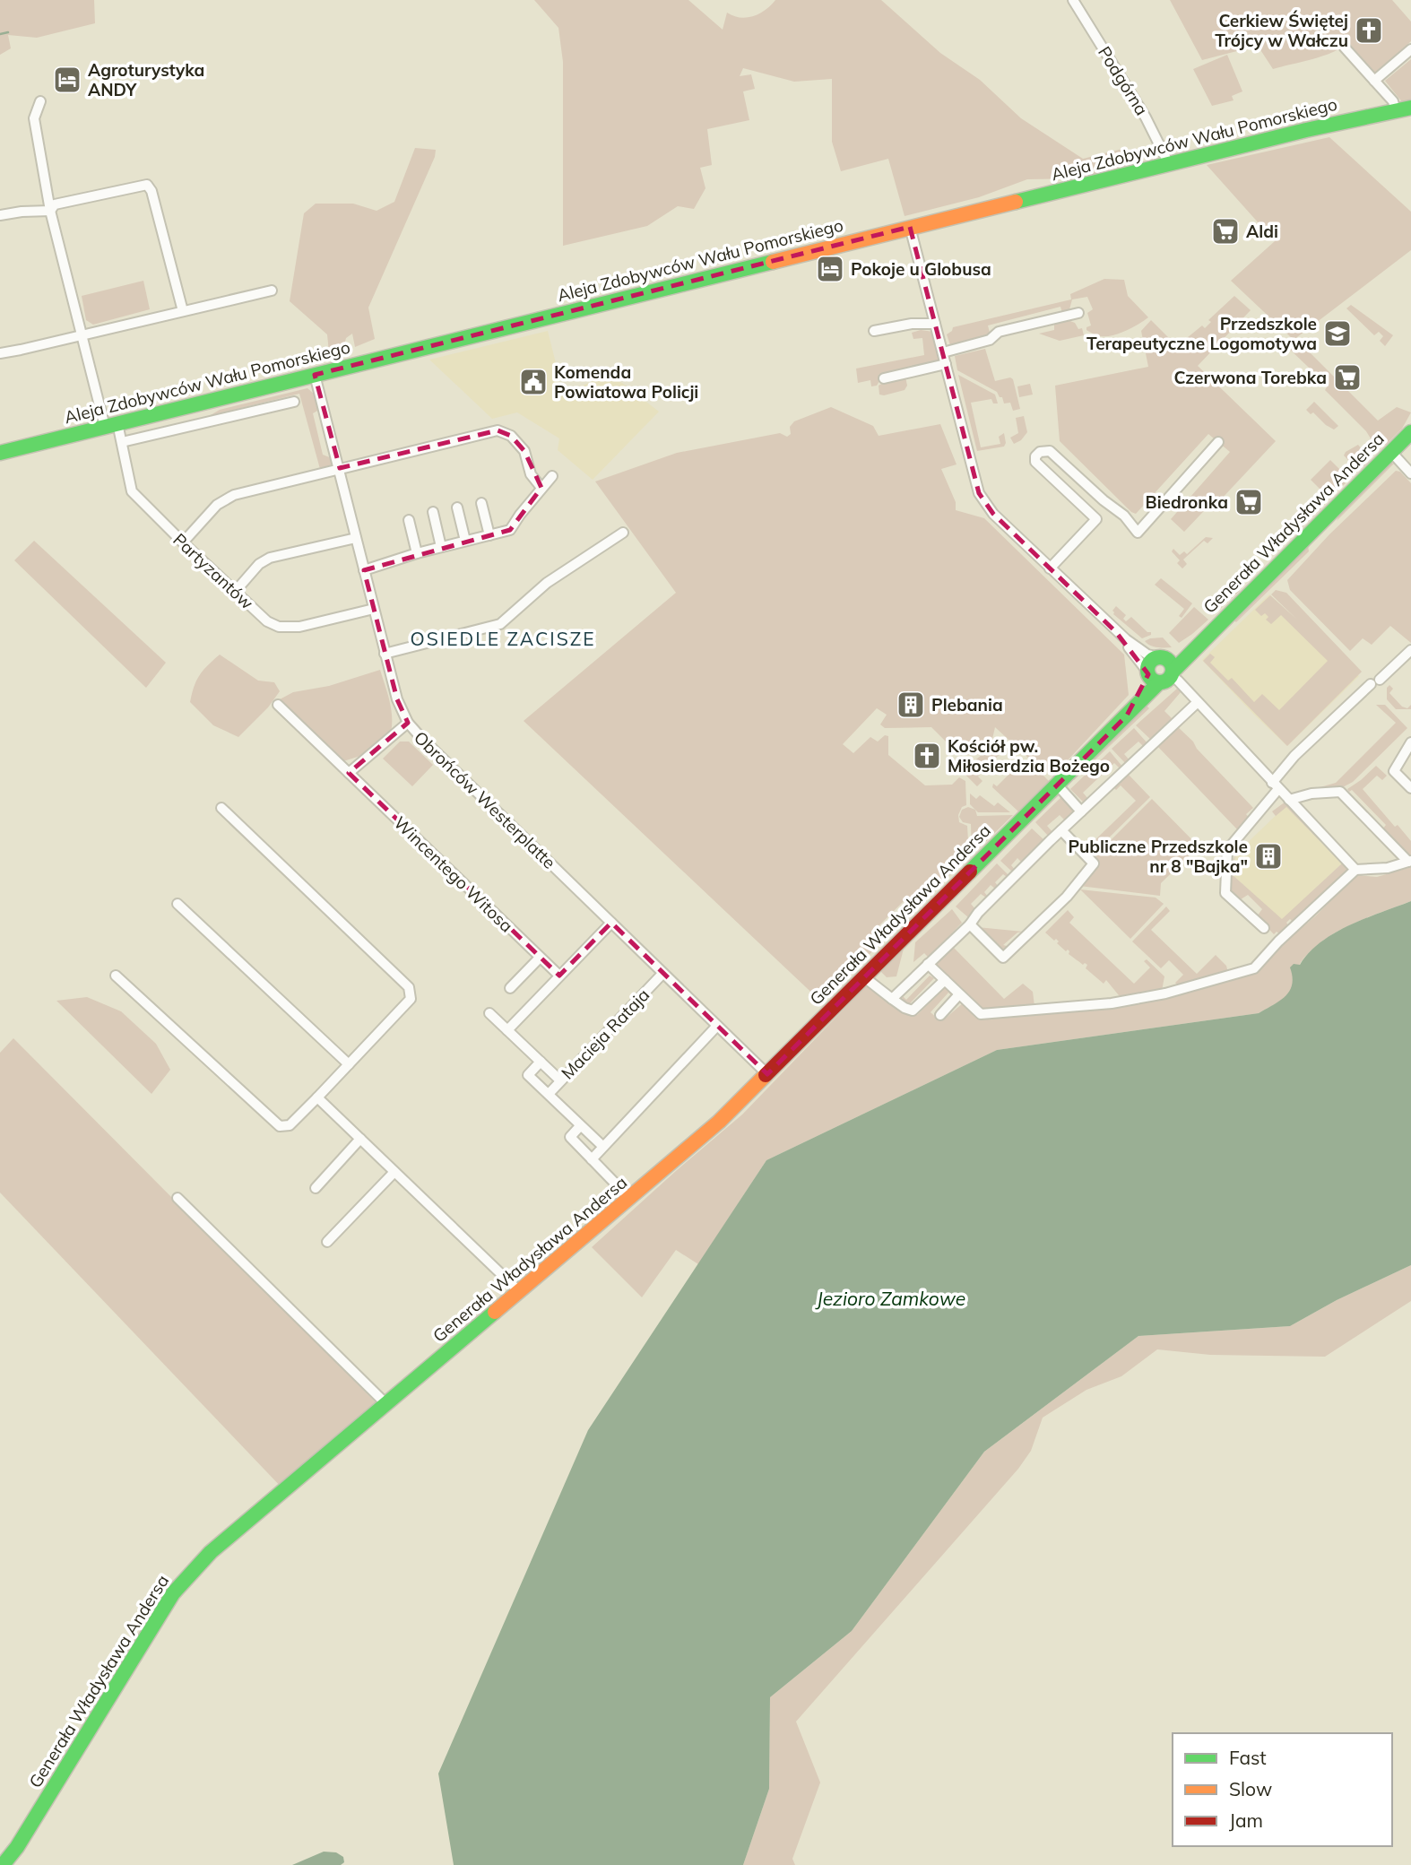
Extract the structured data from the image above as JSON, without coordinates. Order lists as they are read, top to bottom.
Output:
{
  "streets": {
    "main road": ["Aleja Zdobywców Wału Pomorskiego", "Generała Władysława Andersa"],
    "street": [
      "Podgórna",
      "Partyzantów",
      "Obrońców Westerplatte",
      "Wincentego Witosa",
      "Macieja Rataja"
    ]
  },
  "crossings": [
    ["Podgórna", "Aleja Zdobywców Wału Pomorskiego"],
    ["Aleja Zdobywców Wału Pomorskiego", "Partyzantów"],
    ["Aleja Zdobywców Wału Pomorskiego", "Obrońców Westerplatte"],
    ["Generała Władysława Andersa", "Obrońców Westerplatte"],
    ["Partyzantów", "Obrońców Westerplatte"],
    ["Obrońców Westerplatte", "Macieja Rataja"]
  ],
  "districts": ["OSIEDLE ZACISZE"],
  "water": ["Jezioro Zamkowe"],
  "places": {
    "church": ["Cerkiew Świętej Trójcy w Wałczu", "Kościół pw. Miłosierdzia Bożego"],
    "hotel": ["Agroturystyka ANDY", "Pokoje u Globusa"],
    "supermarket": ["Aldi", "Czerwona Torebka", "Biedronka"],
    "school or university": ["Przedszkole Terapeutyczne Logomotywa"],
    "public building": ["Komenda Powiatowa Policji"],
    "building": ["Plebania", "Publiczne Przedszkole nr 8 \"Bajka\""]
  },
  "legend": ["Fast", "Slow", "Jam"]
}
